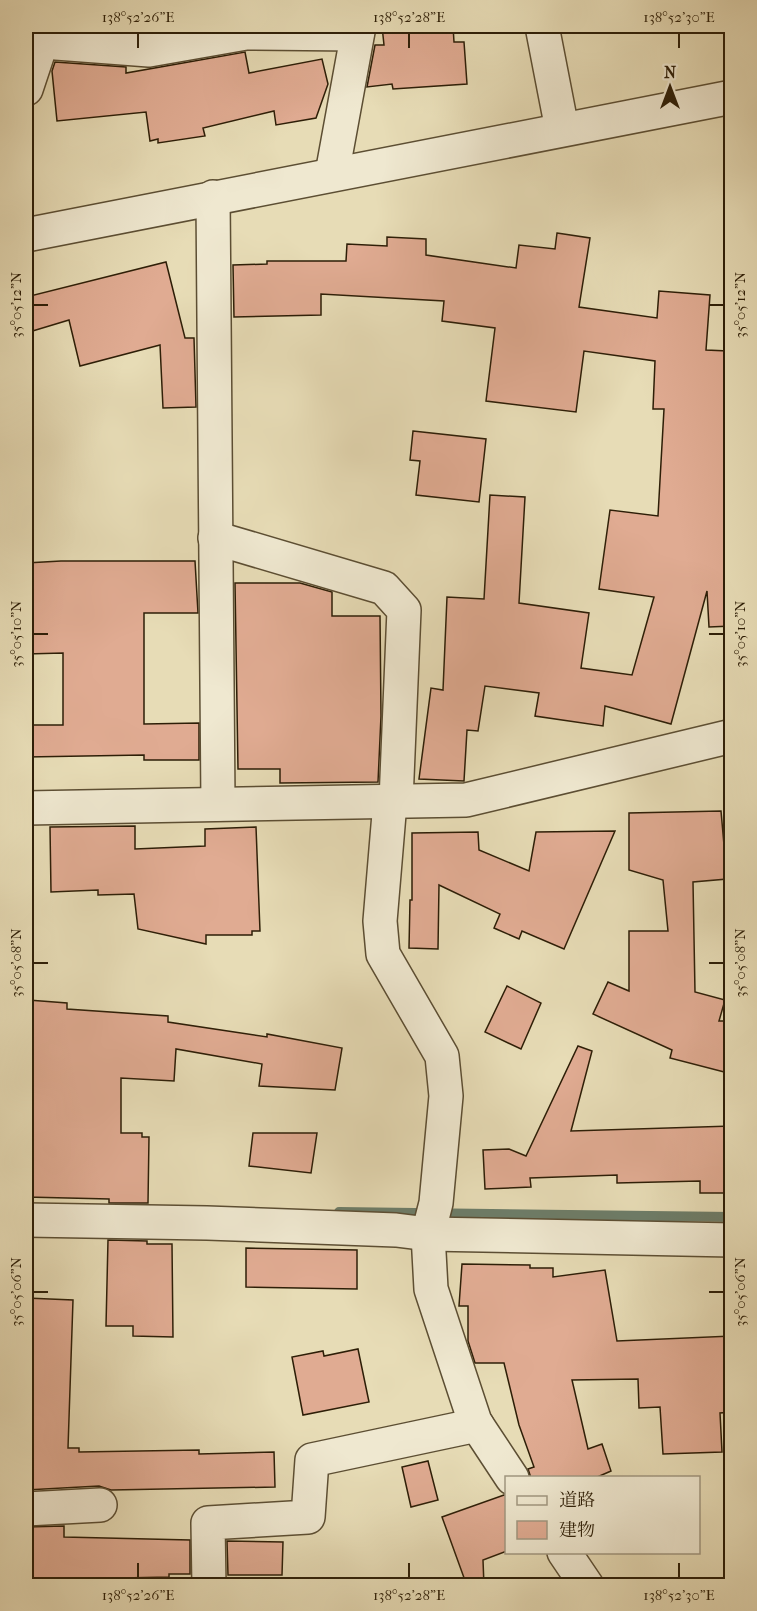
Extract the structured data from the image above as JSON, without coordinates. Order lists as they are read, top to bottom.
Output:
{
  "legend": ["道路", "建物"],
  "north": "top",
  "coordinates": [
    "138°52'26\"E",
    "138°52'28\"E",
    "138°52'30\"E",
    "35°05'12\"N",
    "35°05'10\"N",
    "35°05'08\"N",
    "35°05'06\"N"
  ]
}
